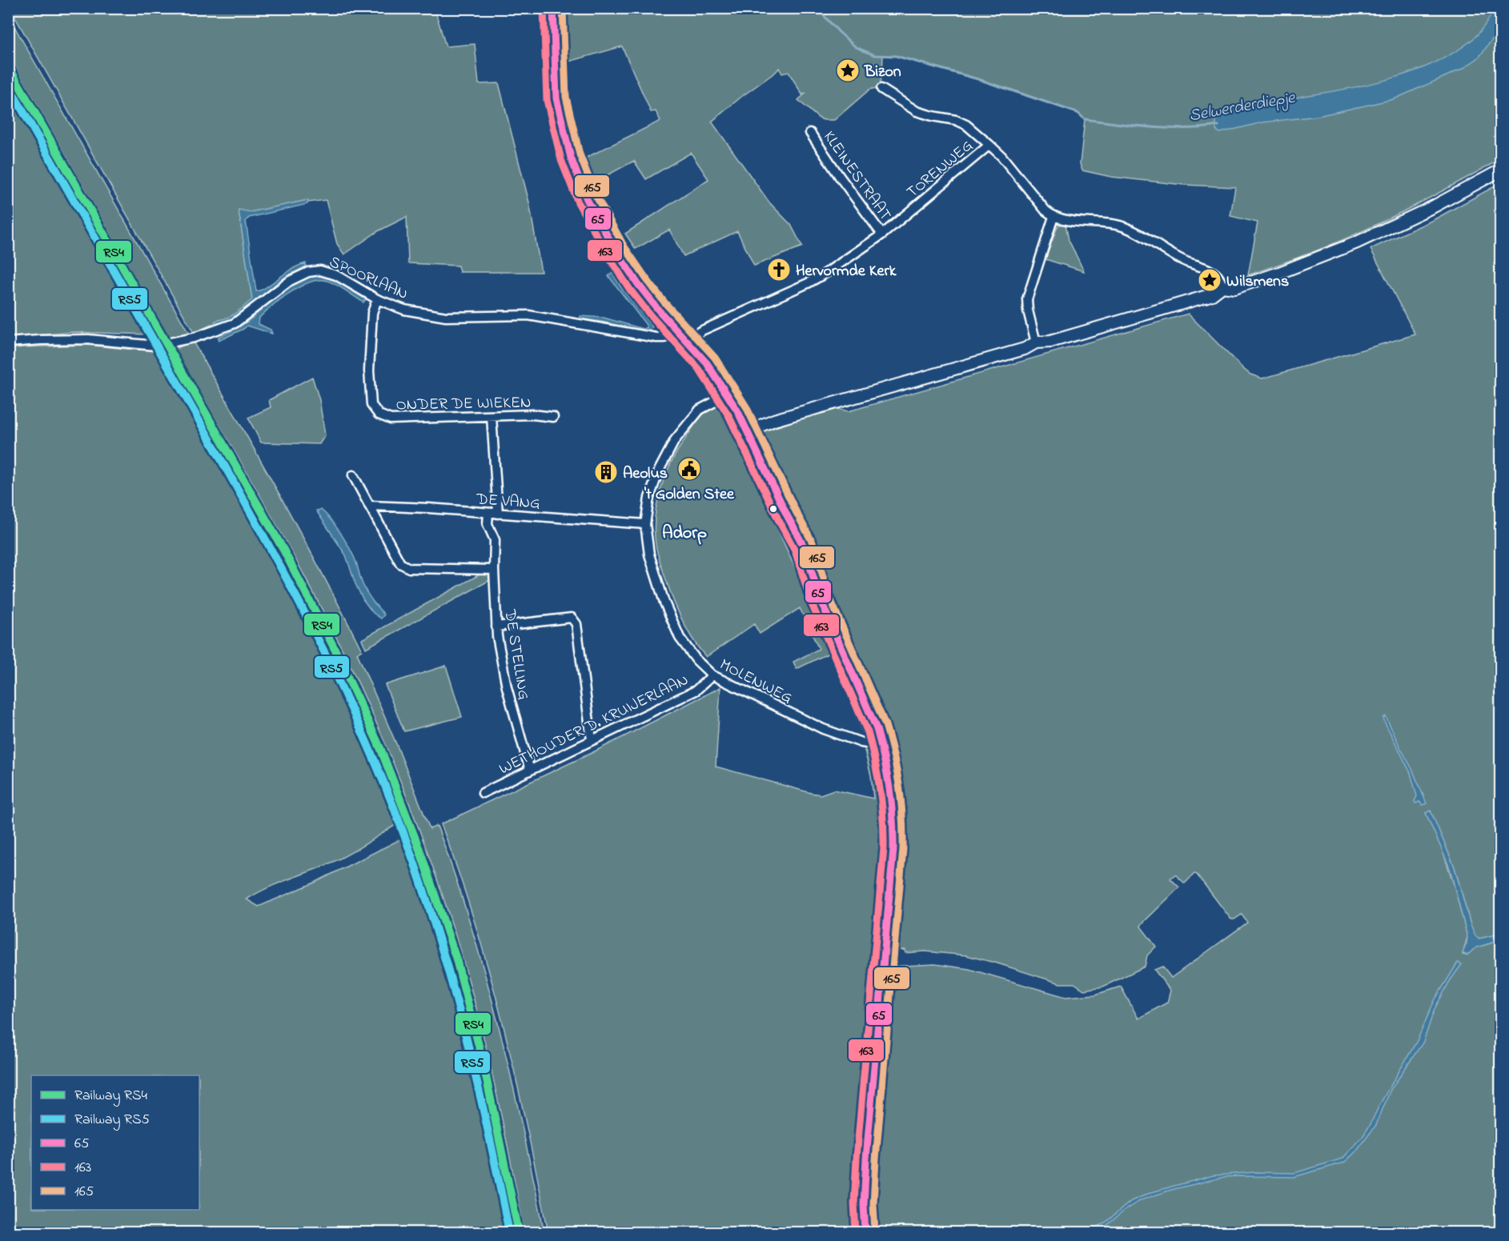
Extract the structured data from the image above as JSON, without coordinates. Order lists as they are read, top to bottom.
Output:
{
  "streets": {
    "street": [
      "TORENWEG",
      "KLEINESTRAAT",
      "SPOORLAAN",
      "ONDER DE WIEKEN",
      "DE VANG",
      "DE STELLING",
      "MOLENWEG",
      "WETHOUDER D. KRUIJERLAAN"
    ]
  },
  "crossings": [
    ["TORENWEG", "KLEINESTRAAT"],
    ["TORENWEG", "SPOORLAAN"],
    ["SPOORLAAN", "ONDER DE WIEKEN"],
    ["DE VANG", "DE STELLING"],
    ["DE VANG", "MOLENWEG"],
    ["DE STELLING", "WETHOUDER D. KRUIJERLAAN"],
    ["MOLENWEG", "WETHOUDER D. KRUIJERLAAN"]
  ],
  "districts": ["Adorp"],
  "water": ["Selwerderdiepje"],
  "places": {
    "place": ["Bizon", "Wilsmens"],
    "church": ["Hervormde Kerk"],
    "public building": ["'t Golden Stee"],
    "building": ["Aeolus"]
  },
  "lines": [
    "transit line 65",
    "transit line 163",
    "transit line 165",
    "rail line RS4",
    "rail line RS5"
  ],
  "legend": [
    "Railway RS4",
    "Railway RS5",
    "65",
    "163",
    "165"
  ]
}
